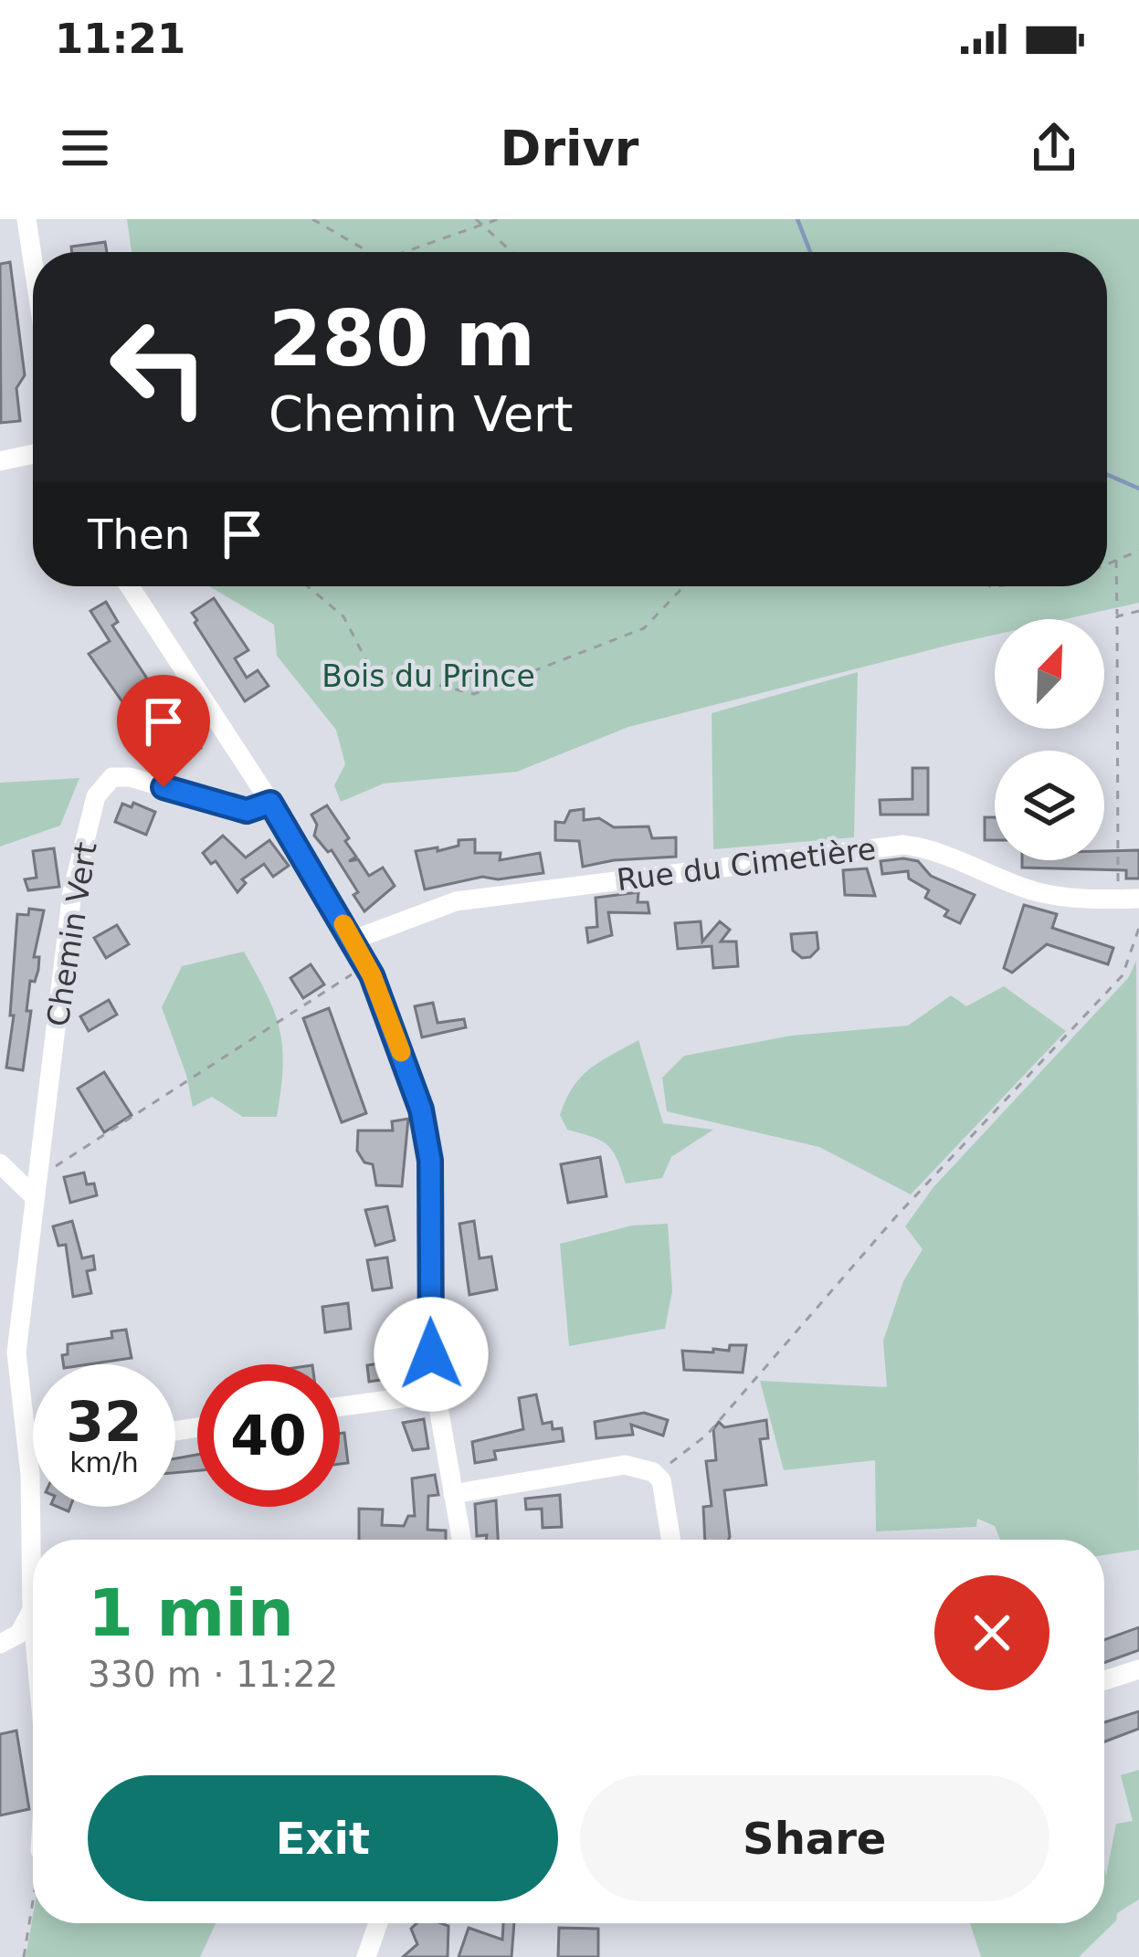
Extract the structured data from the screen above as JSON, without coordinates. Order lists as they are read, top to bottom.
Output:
{
  "streets": {
    "street": ["Rue du Cimetière", "Chemin Vert"]
  },
  "parks": ["Bois du Prince"],
  "north": "top right",
  "page": {
    "status": "11:21",
    "header": "Drivr",
    "turn": ["280 m", "Chemin Vert"],
    "then": "Then",
    "speed": "32 km/h",
    "limit": "40",
    "heading": ["1 min", "330 m · 11:22"],
    "buttons": ["Exit", "Share"]
  }
}
